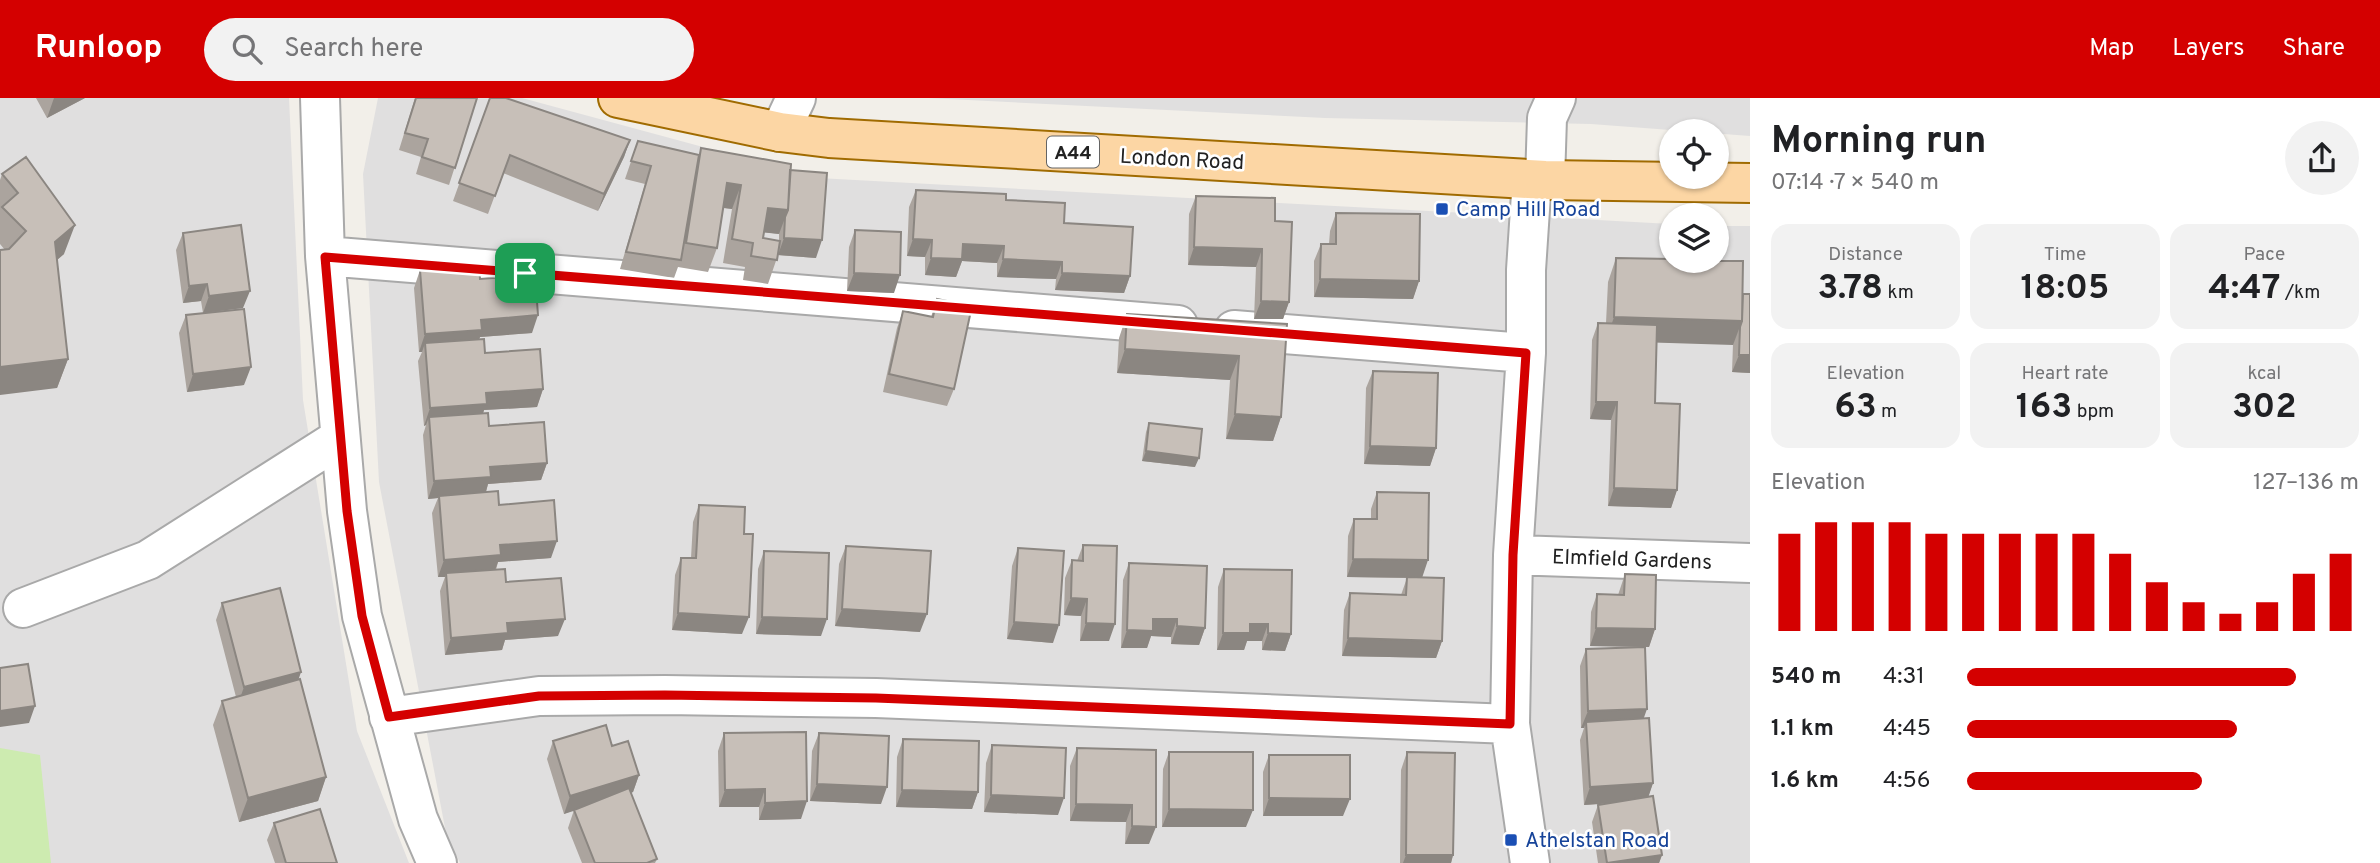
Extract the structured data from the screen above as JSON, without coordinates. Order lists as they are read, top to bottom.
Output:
{
  "streets": {
    "main road": ["A44", "London Road"],
    "street": ["Elmfield Gardens"]
  },
  "places": {
    "transit": ["Camp Hill Road", "Athelstan Road"]
  },
  "page": {
    "header": "Runloop",
    "search": "Search here",
    "nav": ["Map", "Layers", "Share"],
    "heading": ["Morning run", "07:14 · 7 × 540 m"],
    "stats": [
      ["Distance", "3.78 km"],
      ["Time", "18:05"],
      ["Pace", "4:47 /km"],
      ["Elevation", "63 m"],
      ["Heart rate", "163 bpm"],
      ["kcal", "302"]
    ],
    "chart": ["Elevation", "127–136 m"],
    "list": [
      {
        "name": "540 m",
        "note": "4:31"
      },
      {
        "name": "1.1 km",
        "note": "4:45"
      },
      {
        "name": "1.6 km",
        "note": "4:56"
      }
    ]
  }
}
